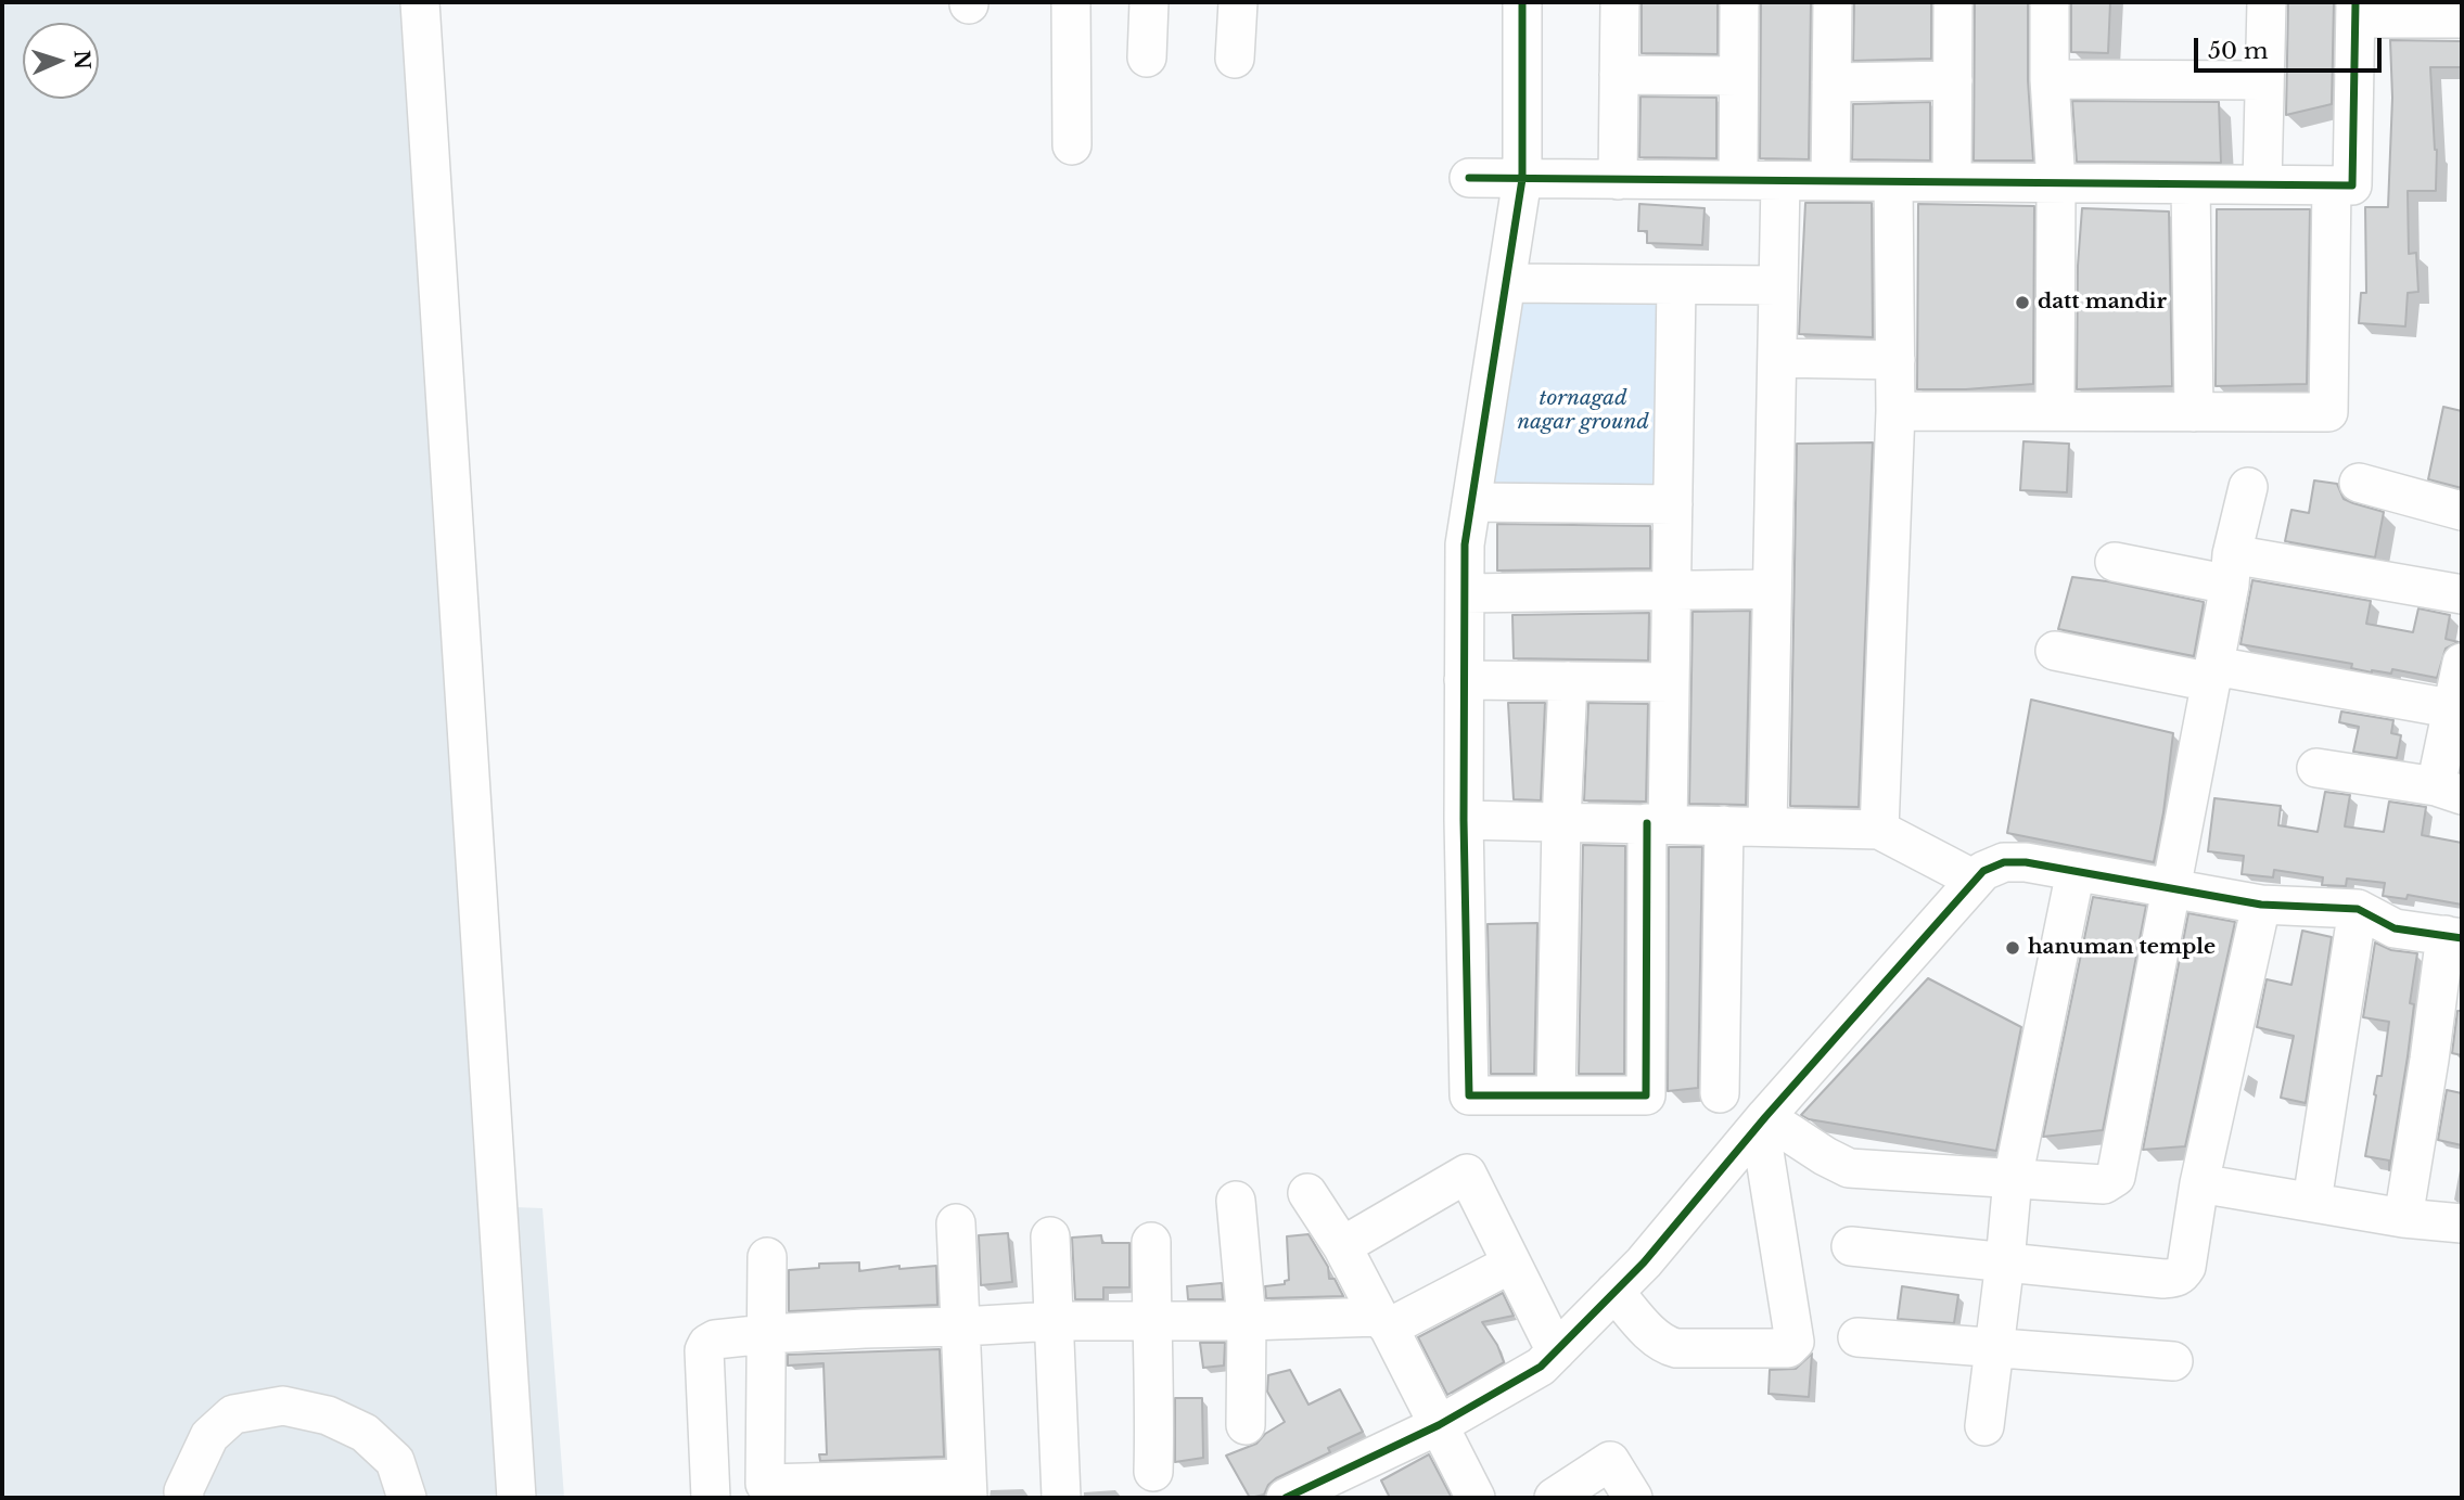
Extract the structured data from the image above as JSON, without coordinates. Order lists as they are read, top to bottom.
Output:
{
  "parks": ["tornagad nagar ground"],
  "places": ["datt mandir", "hanuman temple"],
  "scale_bar": "50 m",
  "north": "right"
}
